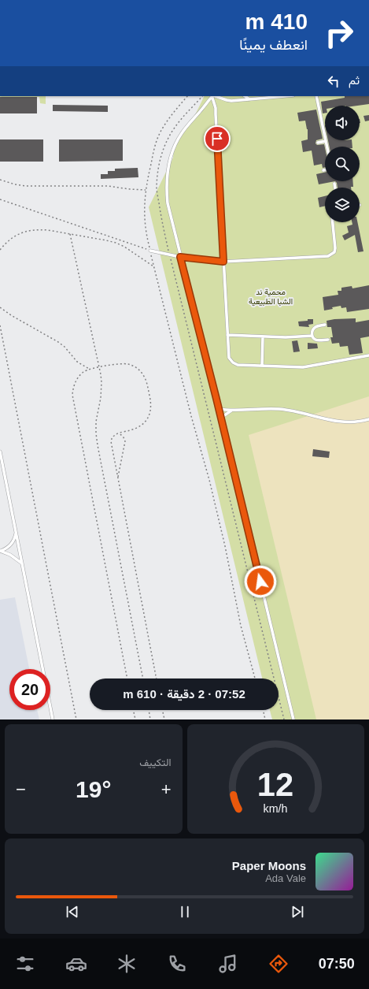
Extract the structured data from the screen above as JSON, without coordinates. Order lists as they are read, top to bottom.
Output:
{
  "parks": ["محمية ند الشبا الطبيعية"],
  "page": {
    "turn": ["410 m", "انعطف يمينًا"],
    "then": "ثم",
    "limit": "20",
    "trip": "07:52 · 2 دقيقة · 610 m",
    "tile": "التكييف",
    "heat": ["−", "19°", "+"],
    "song": ["Paper Moons", "Ada Vale"],
    "tabs": "07:50",
    "gauge": ["12", "km/h"]
  }
}
